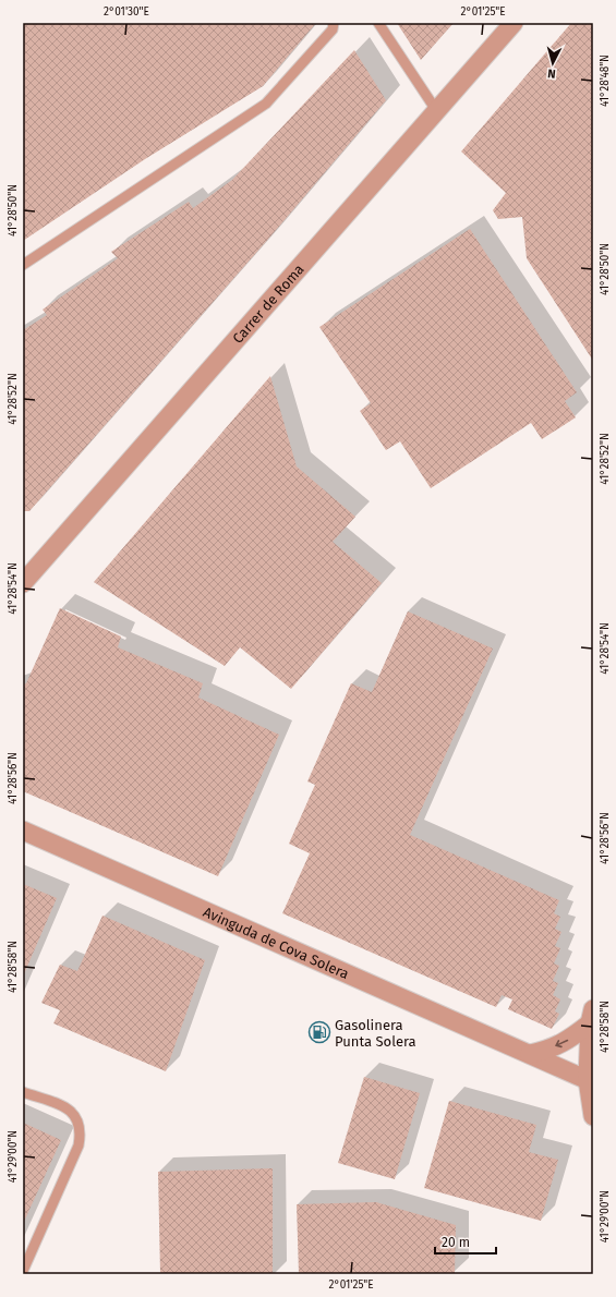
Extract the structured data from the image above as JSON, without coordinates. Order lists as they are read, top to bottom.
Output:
{
  "streets": {
    "street": ["Carrer de Roma", "Avinguda de Cova Solera"]
  },
  "places": {
    "fuel station": ["Gasolinera Punta Solera"]
  },
  "scale_bar": "20 m",
  "north": "bottom",
  "coordinates": [
    "2°01'30\"E",
    "2°01'25\"E",
    "41°28'48\"N",
    "41°28'50\"N",
    "41°28'52\"N",
    "41°28'54\"N",
    "41°28'56\"N",
    "41°28'58\"N",
    "41°29'00\"N"
  ]
}
